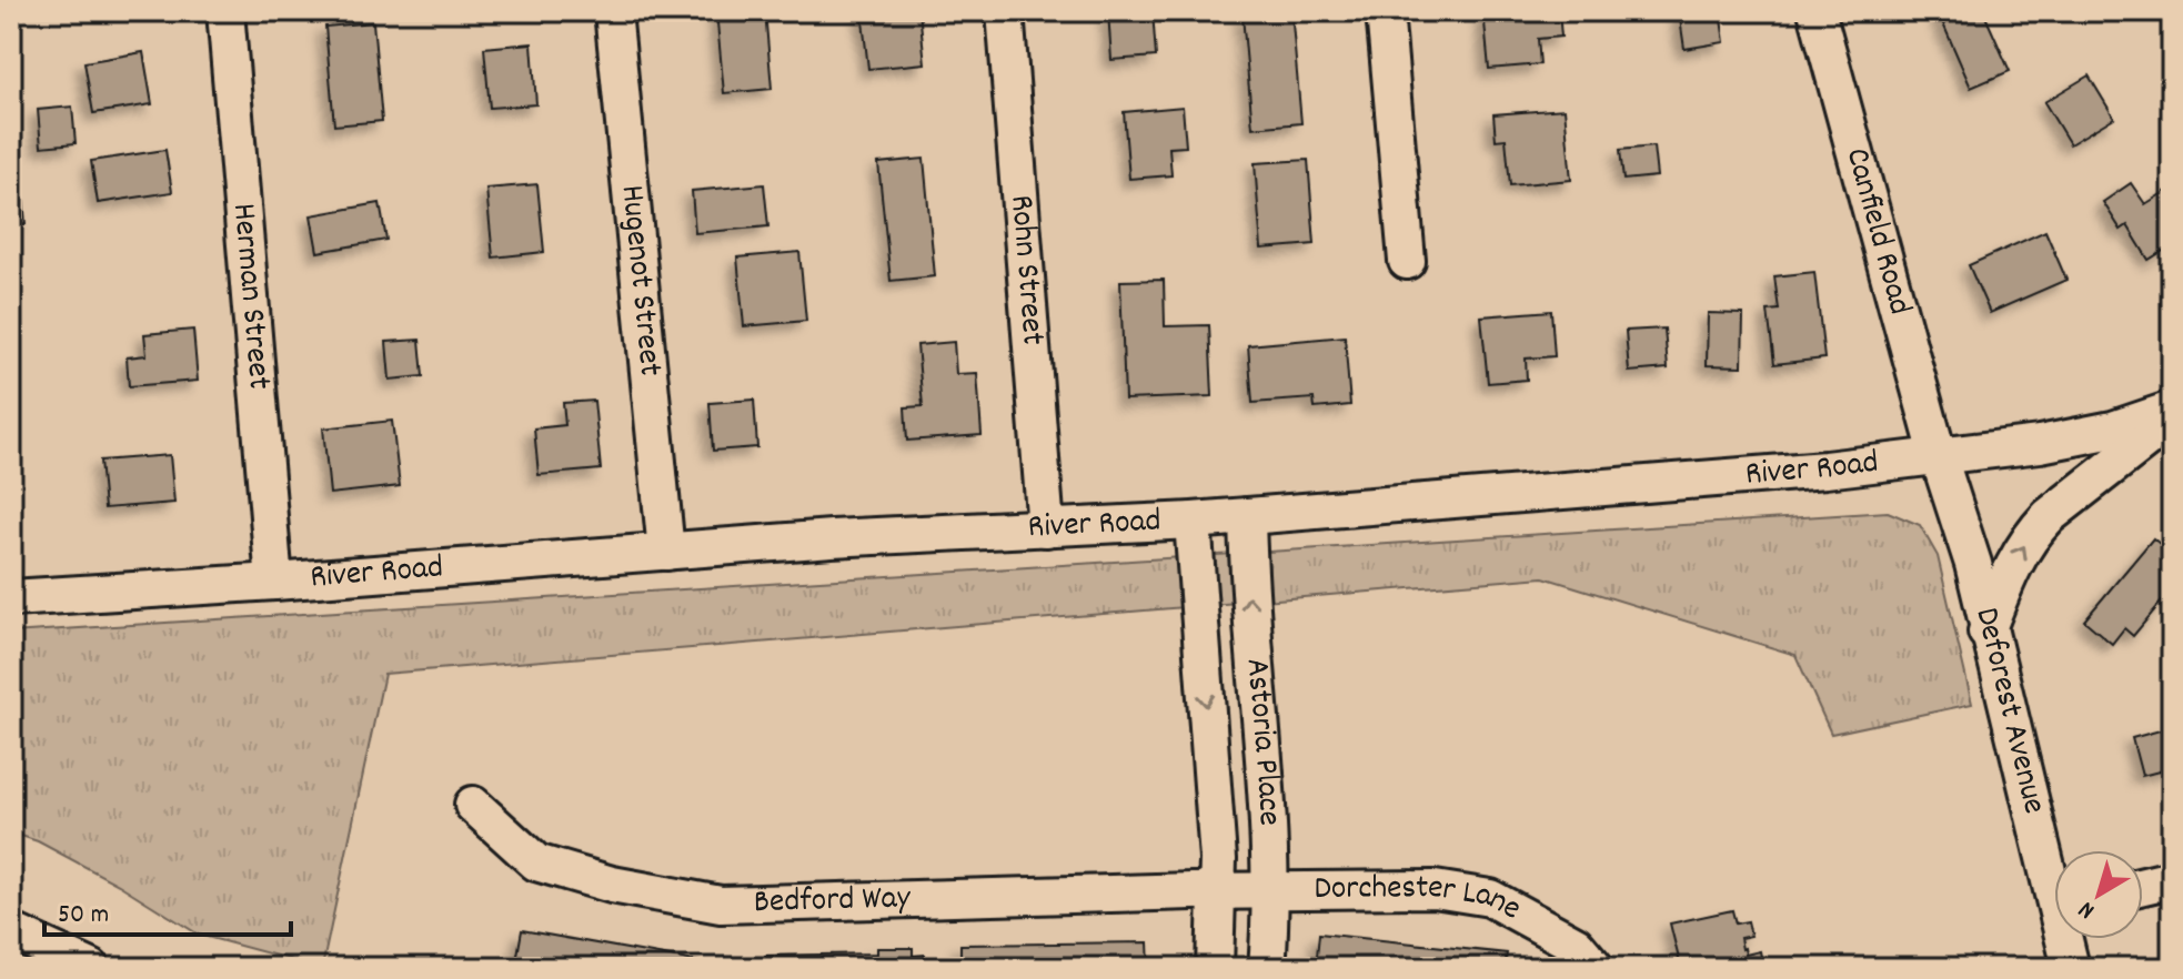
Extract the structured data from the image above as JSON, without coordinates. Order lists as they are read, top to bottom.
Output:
{
  "streets": {
    "street": [
      "Canfield Road",
      "Rohn Street",
      "Hugenot Street",
      "Herman Street",
      "River Road",
      "Deforest Avenue",
      "Astoria Place",
      "Bedford Way",
      "Dorchester Lane"
    ]
  },
  "crossings": [
    ["Canfield Road", "River Road"],
    ["Canfield Road", "Deforest Avenue"],
    ["Rohn Street", "River Road"],
    ["Hugenot Street", "River Road"],
    ["Herman Street", "River Road"],
    ["River Road", "Deforest Avenue"],
    ["River Road", "Astoria Place"],
    ["Astoria Place", "Bedford Way"],
    ["Astoria Place", "Dorchester Lane"],
    ["Bedford Way", "Dorchester Lane"]
  ],
  "scale_bar": "50 m",
  "north": "bottom left"
}
